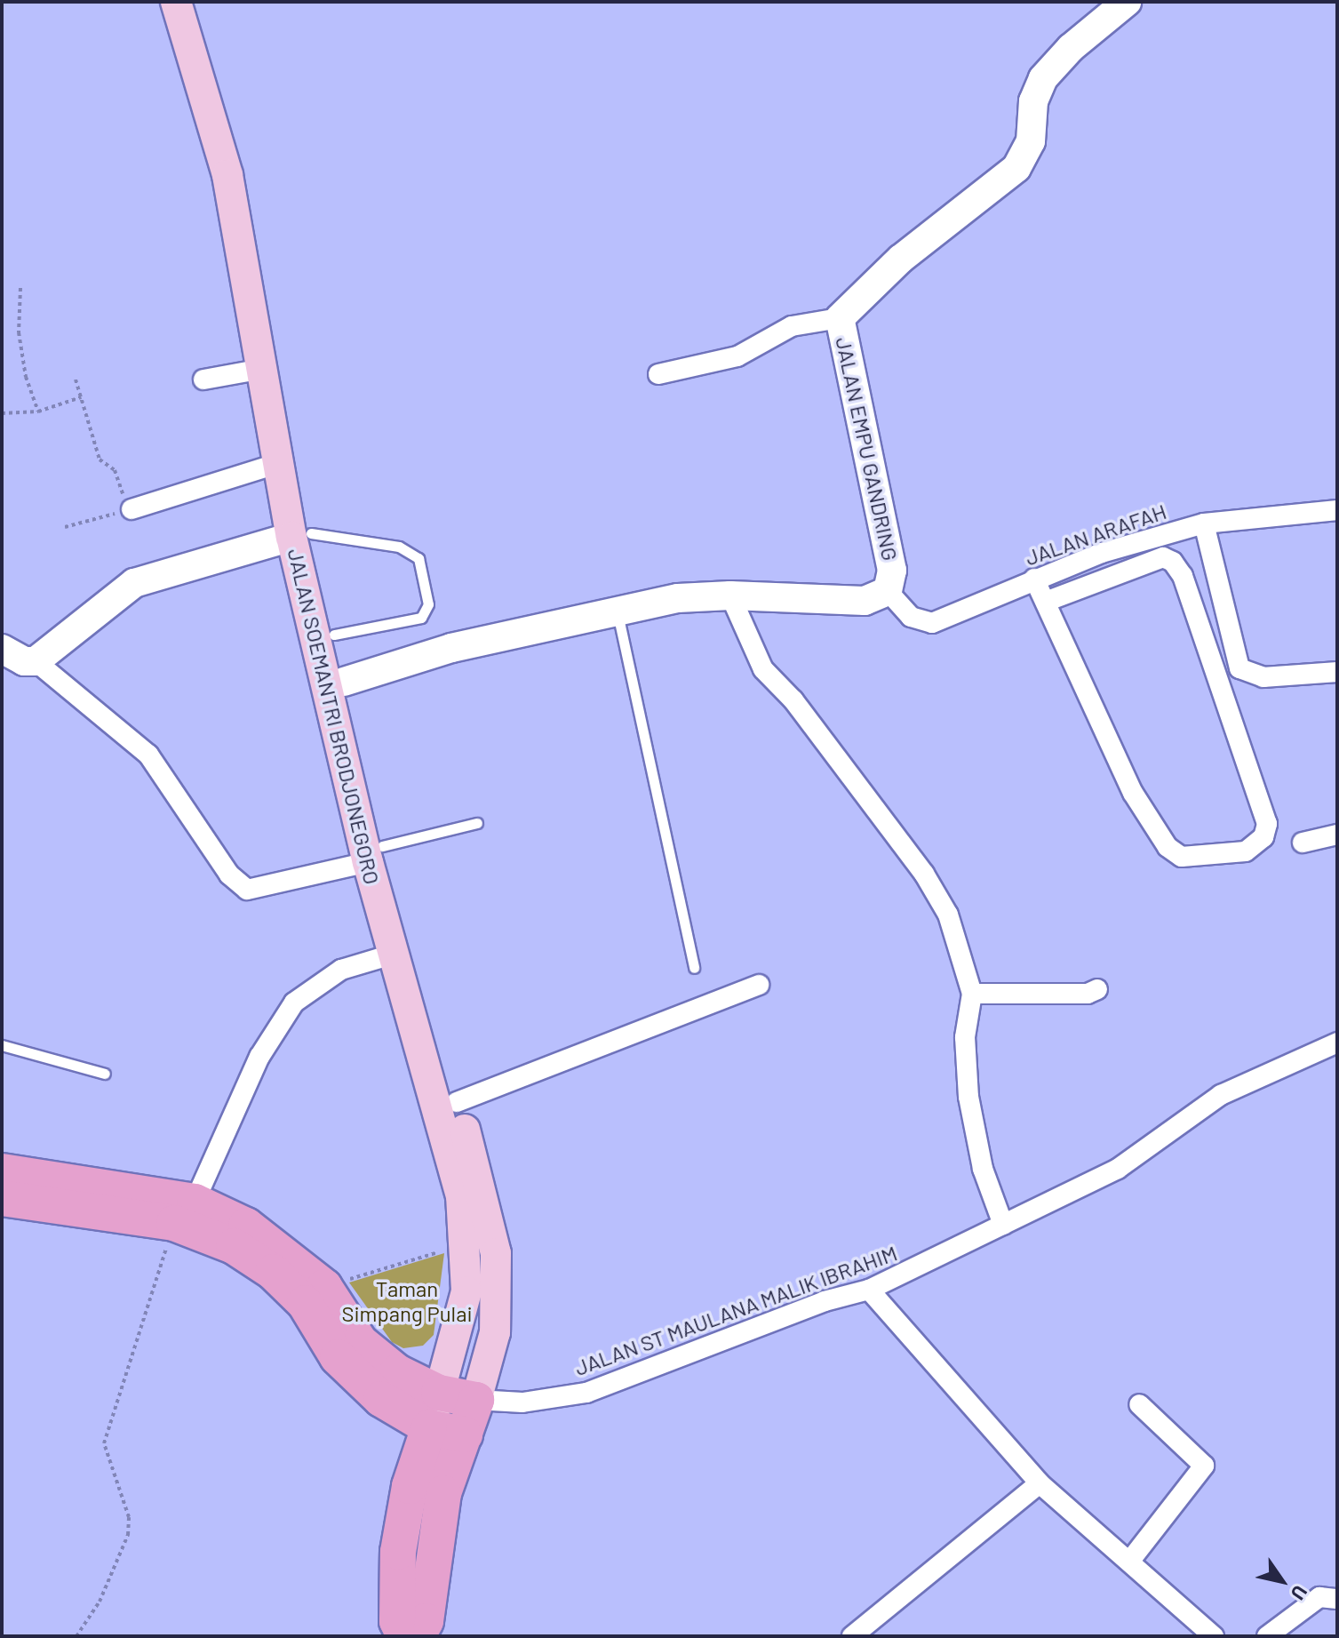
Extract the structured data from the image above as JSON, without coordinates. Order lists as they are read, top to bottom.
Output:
{
  "streets": {
    "main road": ["JALAN SOEMANTRI BRODJONEGORO"],
    "street": ["JALAN EMPU GANDRING", "JALAN ARAFAH", "JALAN ST MAULANA MALIK IBRAHIM"]
  },
  "crossings": [
    ["JALAN EMPU GANDRING", "JALAN ARAFAH"],
    ["JALAN EMPU GANDRING", "JALAN SOEMANTRI BRODJONEGORO"],
    ["JALAN SOEMANTRI BRODJONEGORO", "JALAN ST MAULANA MALIK IBRAHIM"]
  ],
  "parks": ["Taman Simpang Pulai"],
  "north": "bottom right"
}
